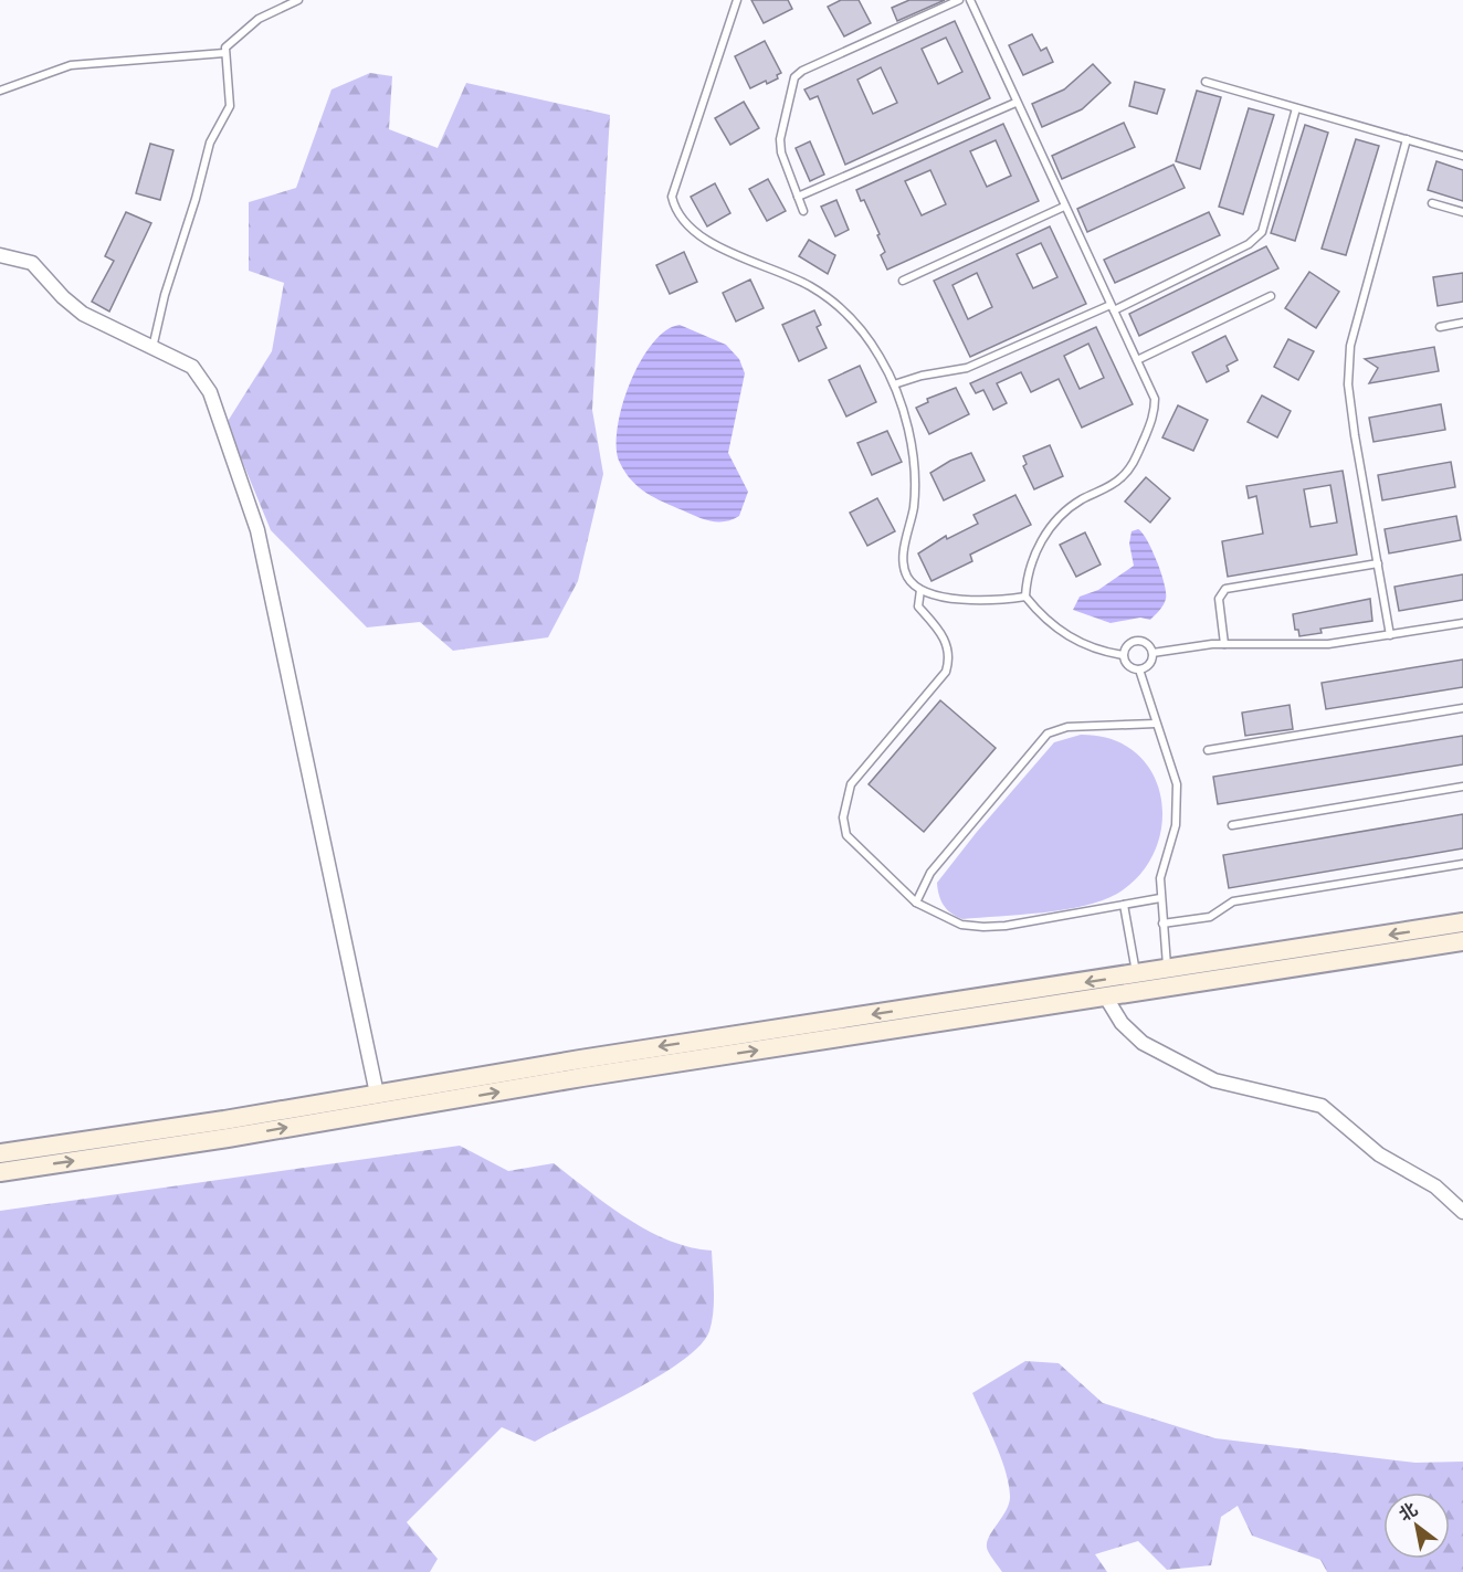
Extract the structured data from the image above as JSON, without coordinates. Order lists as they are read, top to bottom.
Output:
{
  "north": "top left"
}
